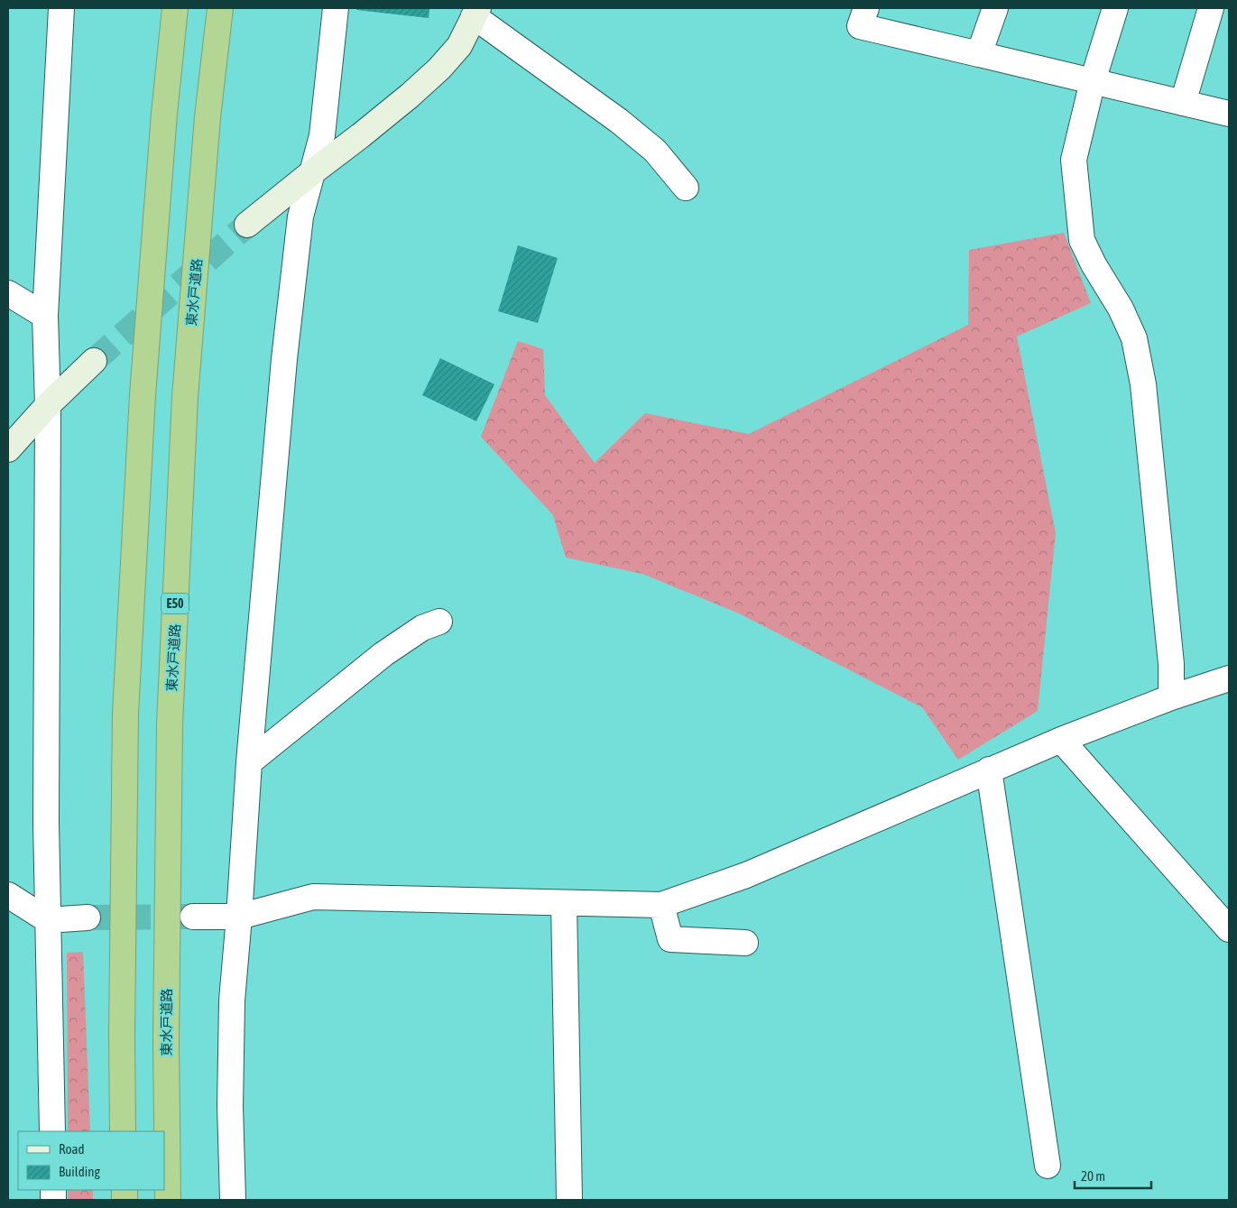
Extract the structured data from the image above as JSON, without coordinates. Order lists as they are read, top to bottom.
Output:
{
  "streets": {
    "highway": ["東水戸道路", "E50"]
  },
  "legend": ["Road", "Building"],
  "scale_bar": "20 m"
}
